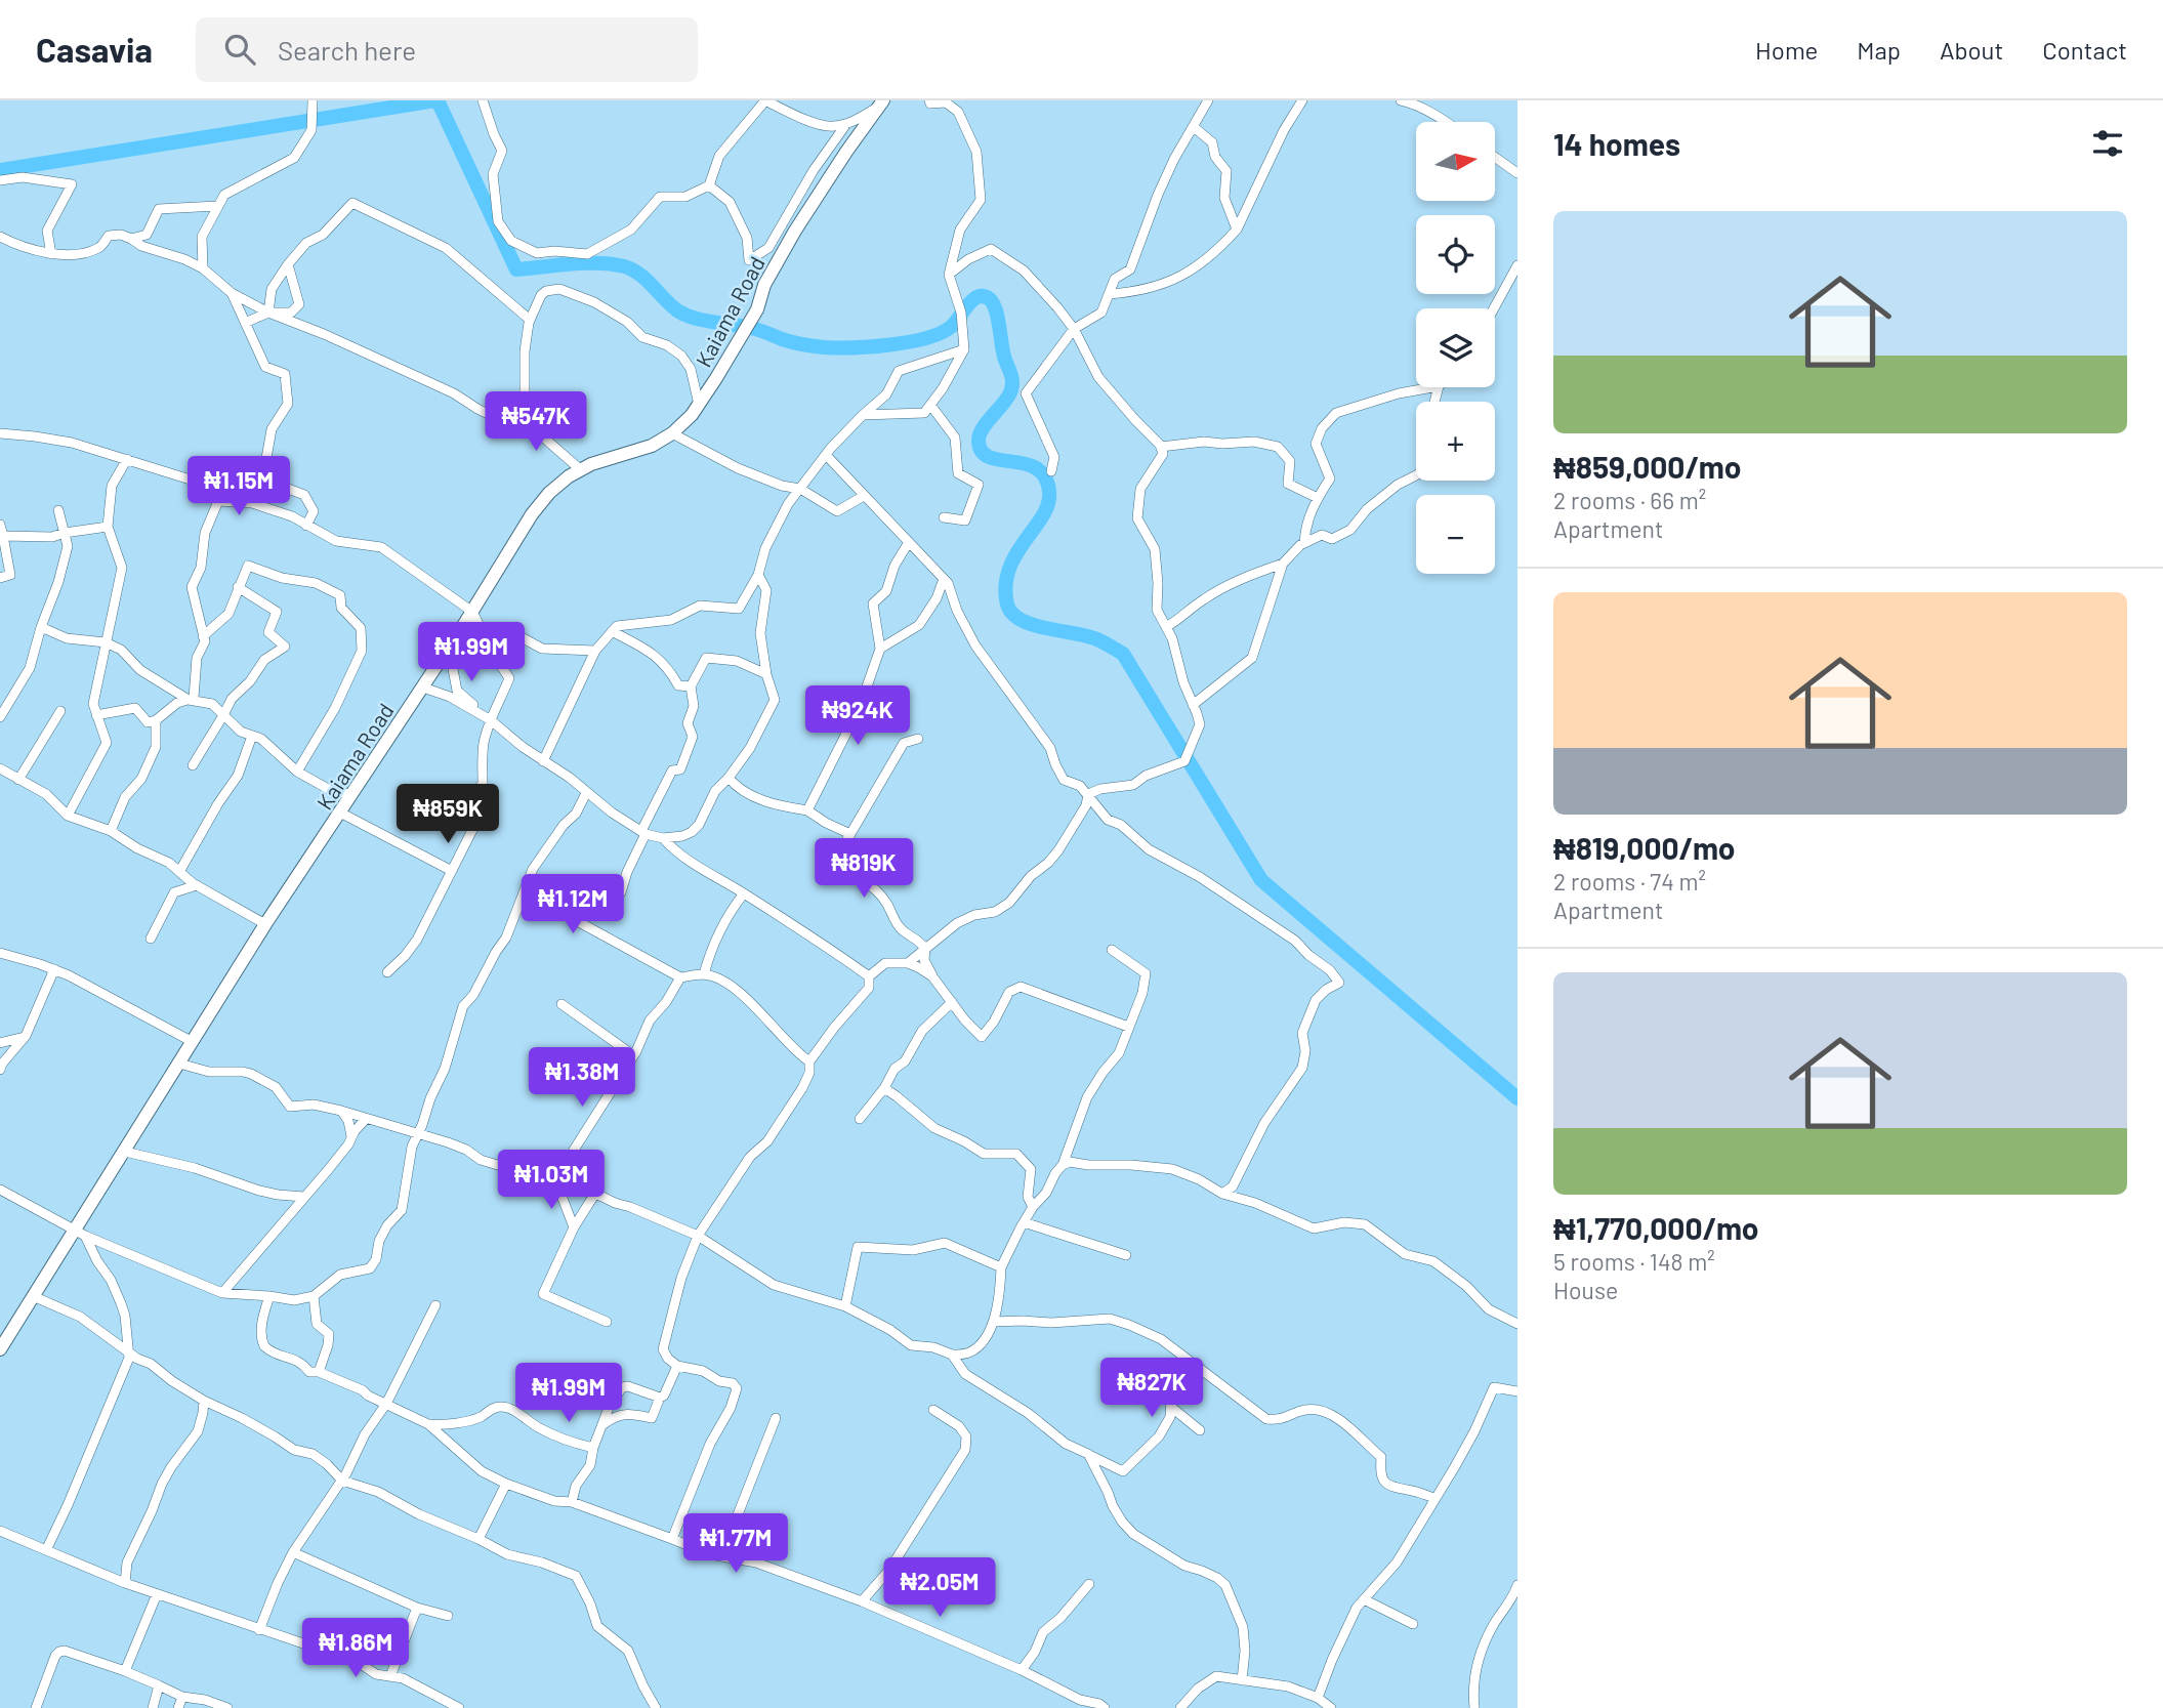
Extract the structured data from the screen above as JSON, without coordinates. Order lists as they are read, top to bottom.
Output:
{
  "streets": {
    "highway": ["Kaiama Road"]
  },
  "north": "right",
  "page": {
    "header": "Casavia",
    "search": "Search here",
    "nav": [
      "Home",
      "Map",
      "About",
      "Contact"
    ],
    "heading": "14 homes",
    "map_buttons": ["+", "−"],
    "list": [
      {
        "name": "₦859,000/mo",
        "note": "2 rooms · 66 m² · Apartment"
      },
      {
        "name": "₦819,000/mo",
        "note": "2 rooms · 74 m² · Apartment"
      },
      {
        "name": "₦1,770,000/mo",
        "note": "5 rooms · 148 m² · House"
      }
    ],
    "price": [
      "₦547K",
      "₦1.15M",
      "₦1.99M",
      "₦924K",
      "₦859K",
      "₦819K",
      "₦1.12M",
      "₦1.38M",
      "₦1.03M",
      "₦827K",
      "₦1.99M",
      "₦1.77M",
      "₦2.05M",
      "₦1.86M"
    ]
  }
}
